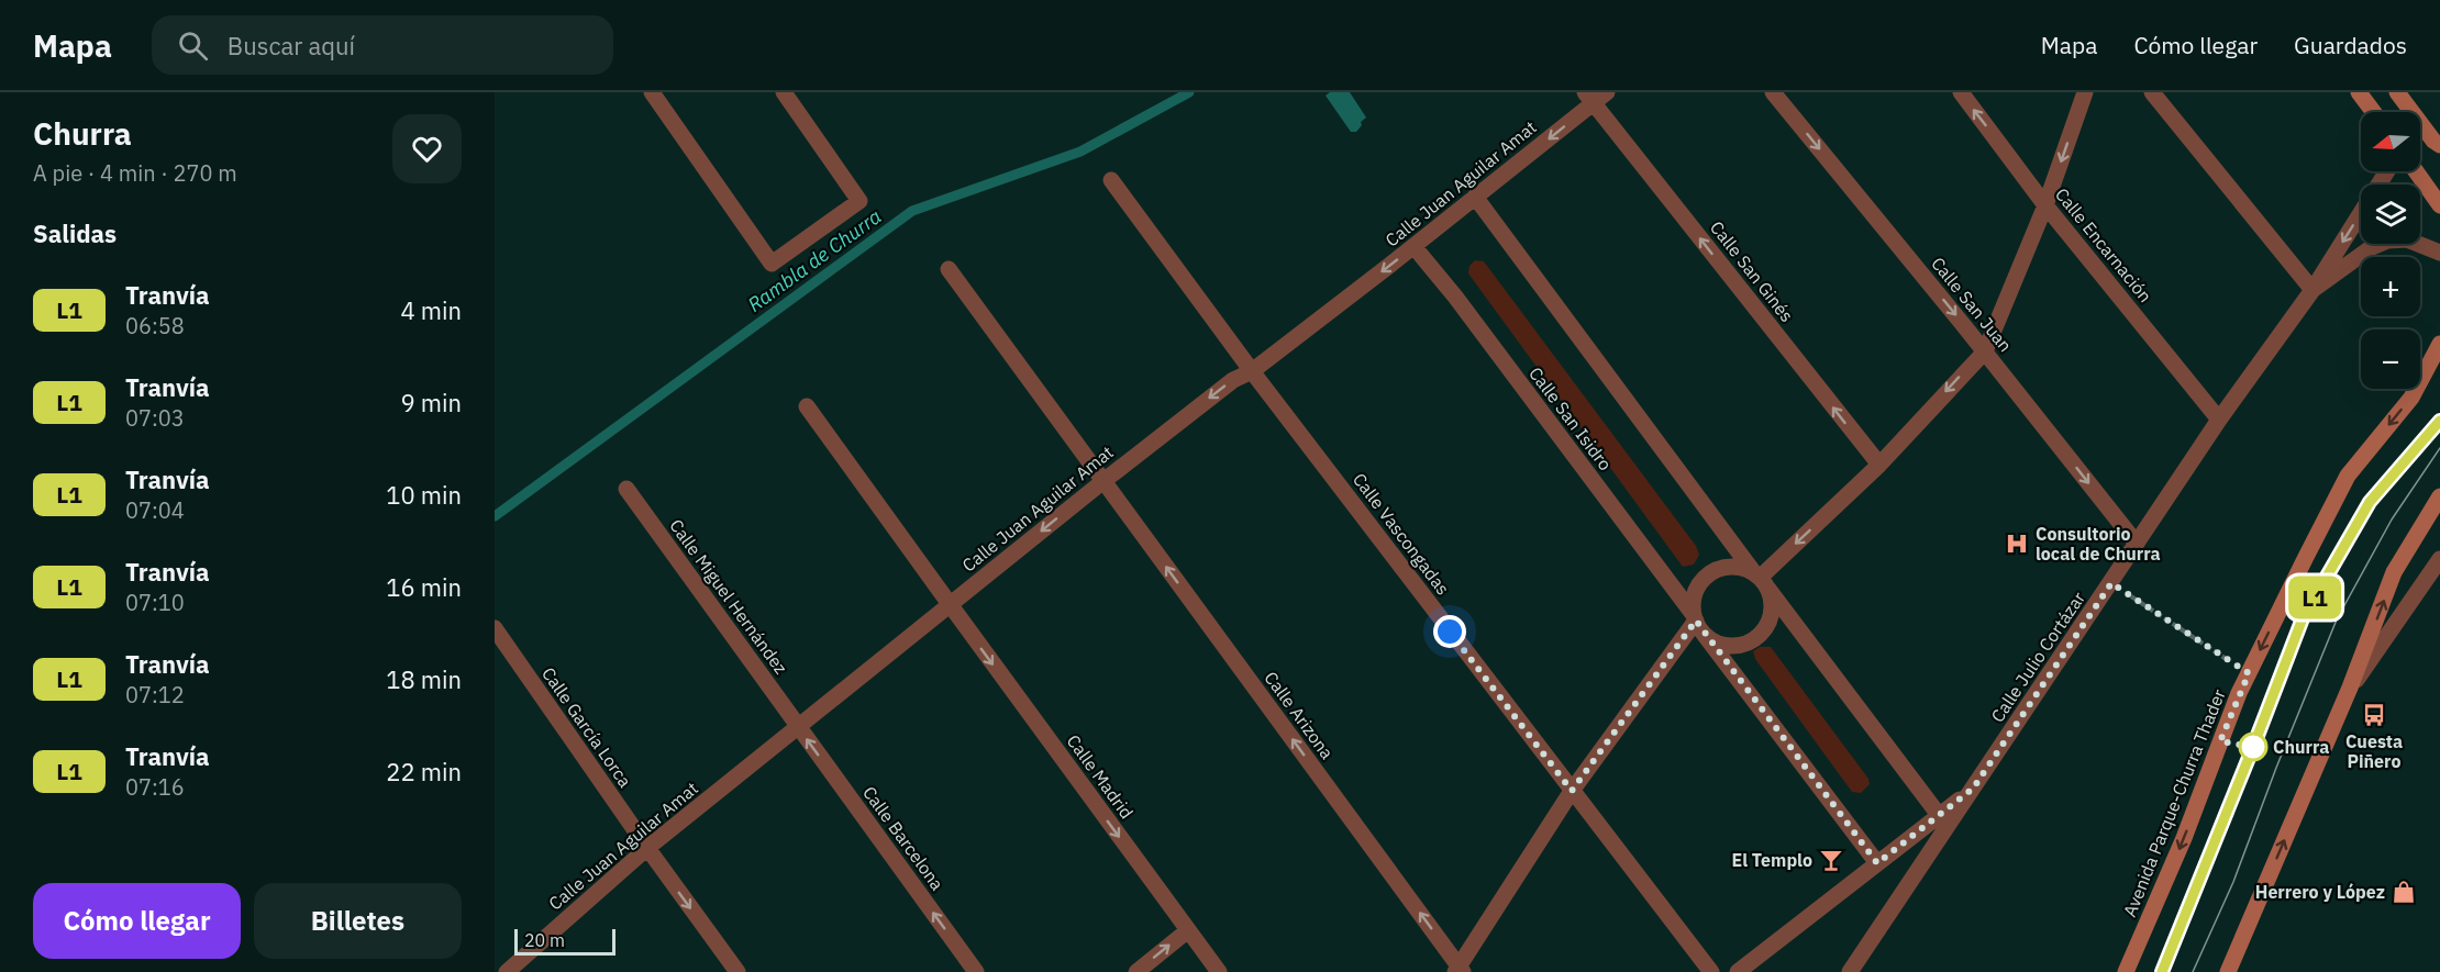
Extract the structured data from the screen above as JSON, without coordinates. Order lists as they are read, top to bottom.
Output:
{
  "streets": {
    "street": [
      "Calle Juan Aguilar Amat",
      "Calle Encarnación",
      "Calle San Ginés",
      "Calle San Juan",
      "Calle San Isidro",
      "Calle Vascongadas",
      "Calle Miguel Hernández",
      "Calle Julio Cortázar",
      "Calle Arizona",
      "Calle García Lorca",
      "Calle Madrid",
      "Avenida Parque-Churra Thader",
      "Calle Barcelona"
    ]
  },
  "crossings": [
    ["Calle Juan Aguilar Amat", "Calle San Ginés"],
    ["Calle Juan Aguilar Amat", "Calle San Isidro"],
    ["Calle Juan Aguilar Amat", "Calle Vascongadas"],
    ["Calle Juan Aguilar Amat", "Calle Miguel Hernández"],
    ["Calle Juan Aguilar Amat", "Calle Arizona"],
    ["Calle Juan Aguilar Amat", "Calle García Lorca"],
    ["Calle Juan Aguilar Amat", "Calle Madrid"],
    ["Calle Juan Aguilar Amat", "Calle Barcelona"],
    ["Calle Encarnación", "Calle Julio Cortázar"],
    ["Calle San Juan", "Calle Julio Cortázar"],
    ["Calle Miguel Hernández", "Calle Barcelona"]
  ],
  "one_way": [
    "Calle Juan Aguilar Amat",
    "Calle San Ginés",
    "Calle San Juan",
    "Calle Arizona",
    "Calle García Lorca",
    "Calle Madrid",
    "Calle Barcelona"
  ],
  "water": ["Rambla de Churra"],
  "places": {
    "hospital": ["Consultorio local de Churra"],
    "bus stop": ["Cuesta Piñero"],
    "other": ["Churra"],
    "bar": ["El Templo"],
    "shop": ["Herrero y López"]
  },
  "lines": ["tram line L1"],
  "scale_bar": "20 m",
  "north": "left",
  "page": {
    "header": "Mapa",
    "search": "Buscar aquí",
    "nav": ["Mapa", "Cómo llegar", "Guardados"],
    "heading": [
      ["Churra", "A pie · 4 min · 270 m"],
      "Salidas"
    ],
    "on_map": "L1",
    "map_buttons": ["+", "−"],
    "list": [
      {
        "mark": "L1",
        "name": "Tranvía",
        "note": "06:58",
        "value": "4 min"
      },
      {
        "mark": "L1",
        "name": "Tranvía",
        "note": "07:03",
        "value": "9 min"
      },
      {
        "mark": "L1",
        "name": "Tranvía",
        "note": "07:04",
        "value": "10 min"
      },
      {
        "mark": "L1",
        "name": "Tranvía",
        "note": "07:10",
        "value": "16 min"
      },
      {
        "mark": "L1",
        "name": "Tranvía",
        "note": "07:12",
        "value": "18 min"
      },
      {
        "mark": "L1",
        "name": "Tranvía",
        "note": "07:16",
        "value": "22 min"
      }
    ],
    "buttons": ["Cómo llegar", "Billetes"],
    "scale": "20 m"
  }
}
